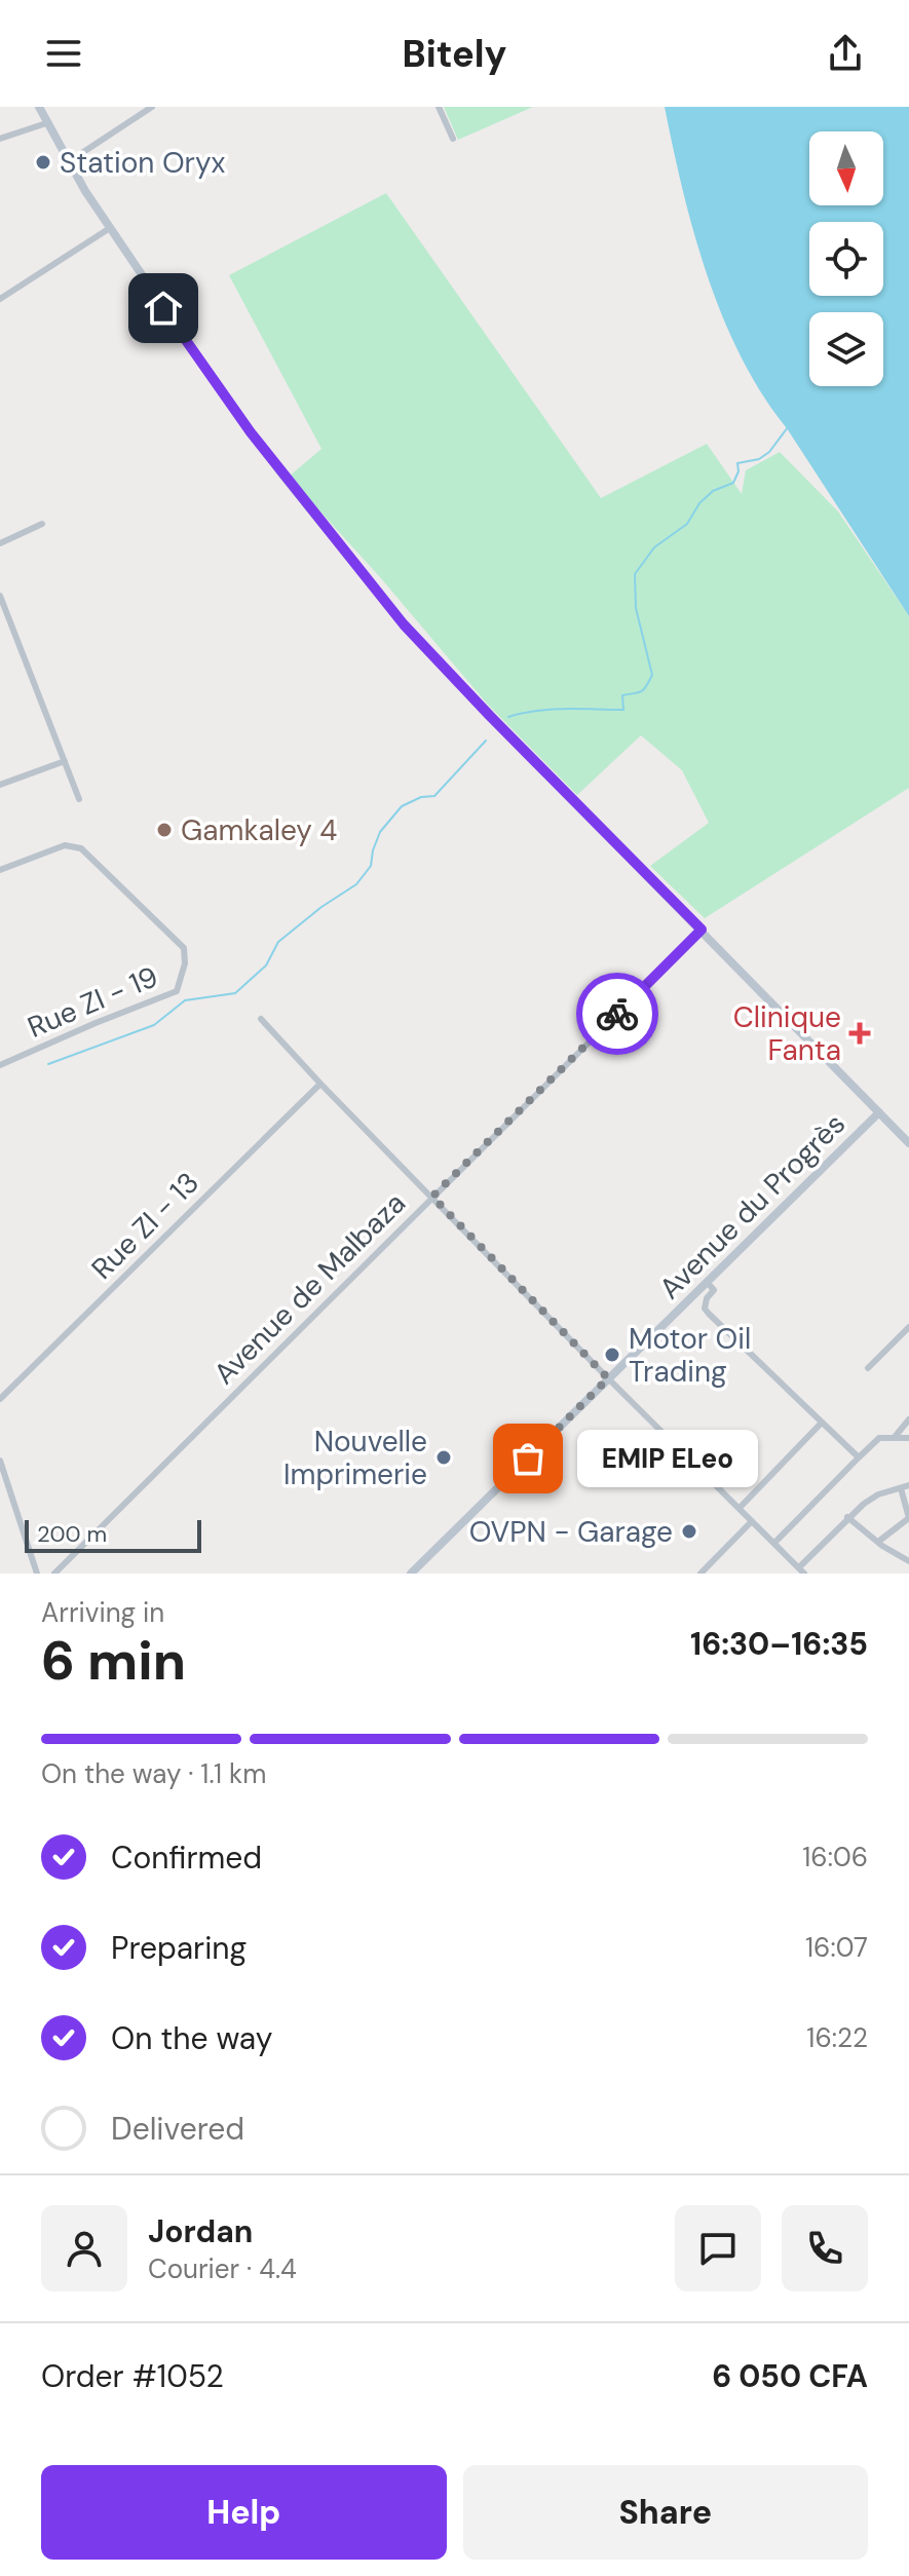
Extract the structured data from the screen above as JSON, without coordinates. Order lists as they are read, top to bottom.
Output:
{
  "streets": {
    "main road": ["Avenue du Progrès"],
    "street": ["Rue ZI - 19", "Rue ZI - 13", "Avenue de Malbaza"]
  },
  "places": {
    "other": [
      "Station Oryx",
      "Gamkaley 4",
      "Motor Oil Trading",
      "Nouvelle Imprimerie",
      "EMIP ELeo",
      "OVPN - Garage"
    ],
    "health": ["Clinique Fanta"]
  },
  "scale_bar": "200 m",
  "north": "bottom",
  "page": {
    "header": "Bitely",
    "bubble": "EMIP ELeo",
    "scale": "200 m",
    "heading": ["6 min", "Arriving in", "16:30–16:35"],
    "panel": [
      "Jordan",
      "Courier · 4.4",
      "Order #1052",
      "6 050 CFA"
    ],
    "bar": "On the way · 1.1 km",
    "list": [
      ["Confirmed", "16:06"],
      ["Preparing", "16:07"],
      ["On the way", "16:22"],
      "Delivered"
    ],
    "buttons": ["Help", "Share"]
  }
}
